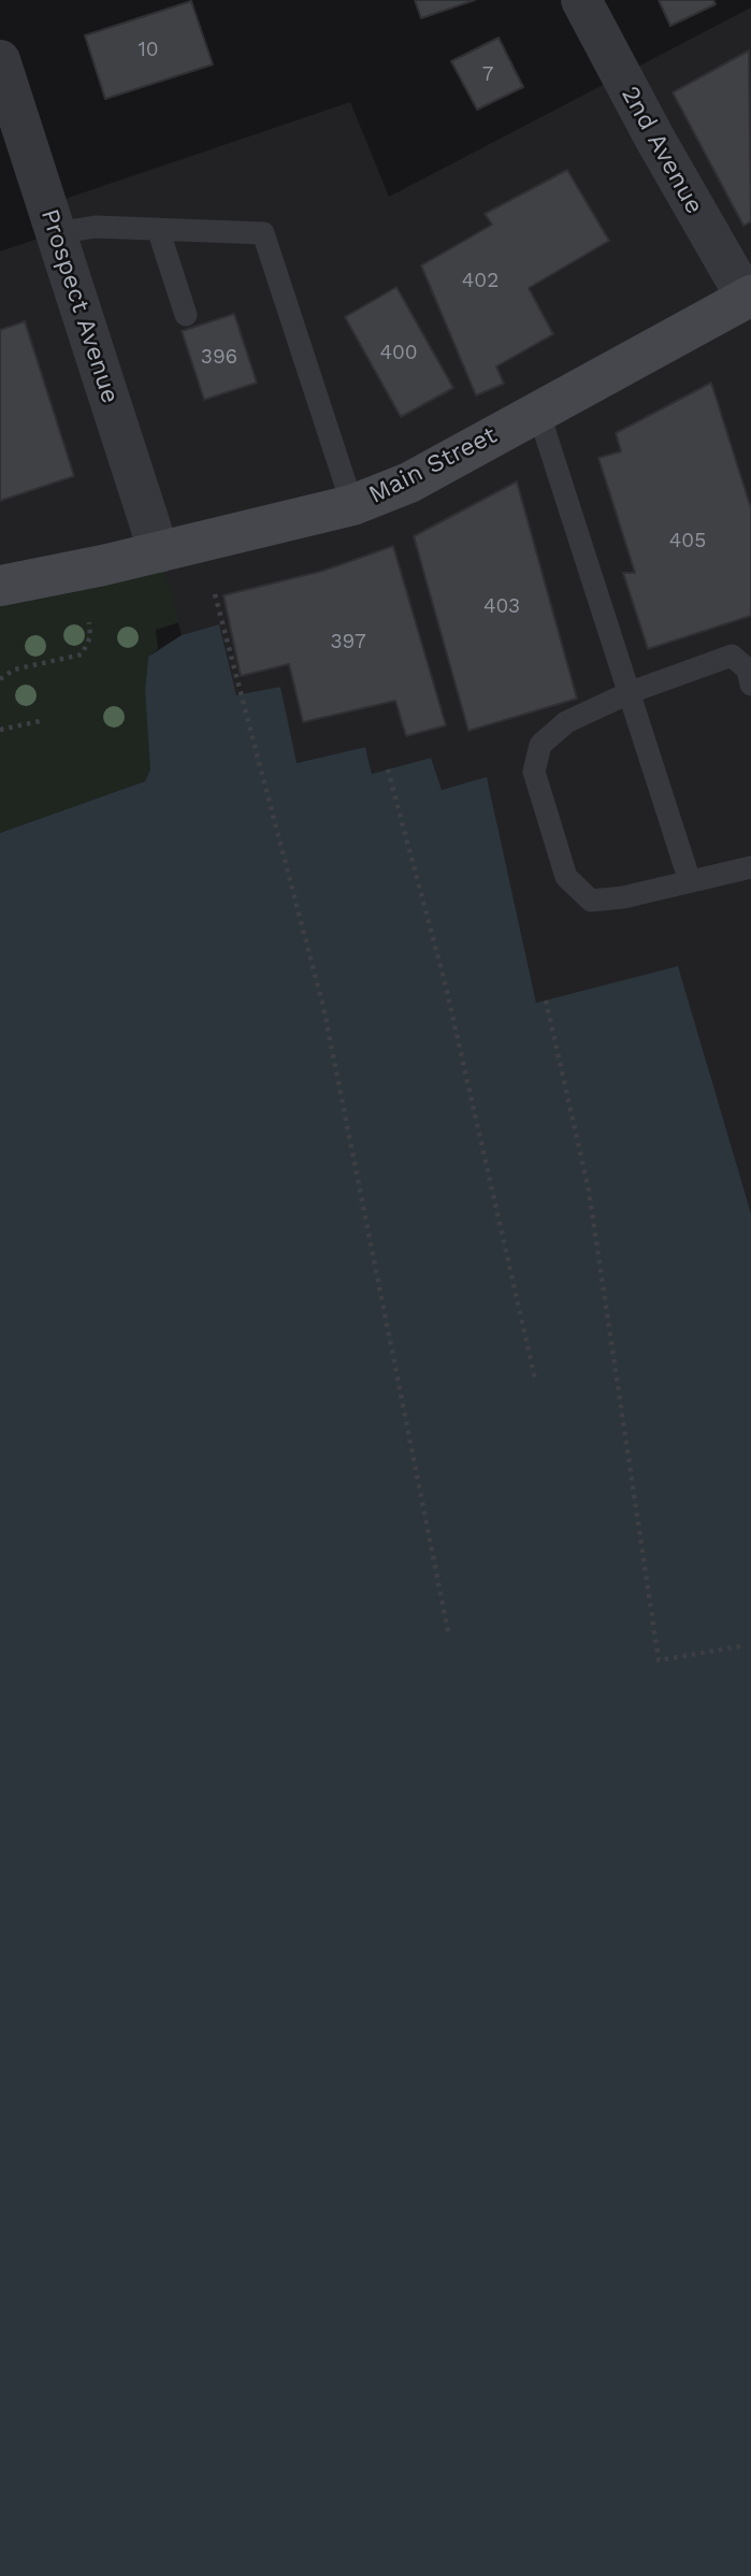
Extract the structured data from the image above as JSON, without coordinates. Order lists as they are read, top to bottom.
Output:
{
  "streets": {
    "main road": ["Main Street"],
    "street": ["2nd Avenue", "Prospect Avenue"]
  },
  "crossings": [
    ["2nd Avenue", "Main Street"],
    ["Prospect Avenue", "Main Street"]
  ],
  "house_numbers": [
    "10",
    "7",
    "402",
    "400",
    "396",
    "405",
    "403",
    "397"
  ]
}
